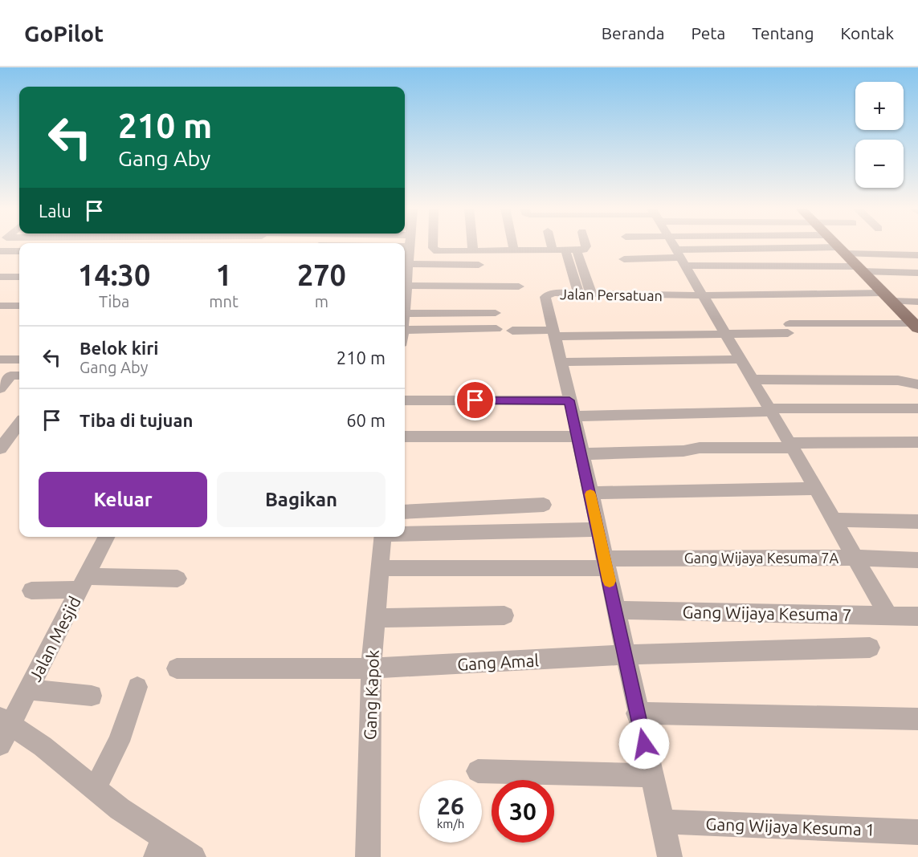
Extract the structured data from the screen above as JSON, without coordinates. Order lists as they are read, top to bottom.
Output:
{
  "streets": {
    "street": [
      "Jalan Persatuan",
      "Gang Wijaya Kesuma 7A",
      "Gang Wijaya Kesuma 7",
      "Jalan Mesjid",
      "Gang Amal",
      "Gang Kapok",
      "Gang Wijaya Kesuma 1"
    ]
  },
  "crossings": [
    ["Jalan Persatuan", "Gang Wijaya Kesuma 7A"],
    ["Jalan Persatuan", "Gang Wijaya Kesuma 7"],
    ["Jalan Persatuan", "Gang Amal"],
    ["Jalan Persatuan", "Gang Wijaya Kesuma 1"],
    ["Gang Wijaya Kesuma 7A", "Gang Kapok"],
    ["Gang Amal", "Gang Kapok"]
  ],
  "page": {
    "header": "GoPilot",
    "nav": [
      "Beranda",
      "Peta",
      "Tentang",
      "Kontak"
    ],
    "map_buttons": ["+", "−"],
    "turn": ["210 m", "Gang Aby"],
    "then": "Lalu",
    "eta": [
      "14:30",
      "Tiba",
      "1",
      "mnt",
      "270",
      "m"
    ],
    "list": [
      {
        "name": "Belok kiri",
        "note": "Gang Aby",
        "value": "210 m"
      },
      {
        "name": "Tiba di tujuan",
        "value": "60 m"
      }
    ],
    "buttons": ["Keluar", "Bagikan"],
    "speed": "26 km/h",
    "limit": "30"
  }
}
